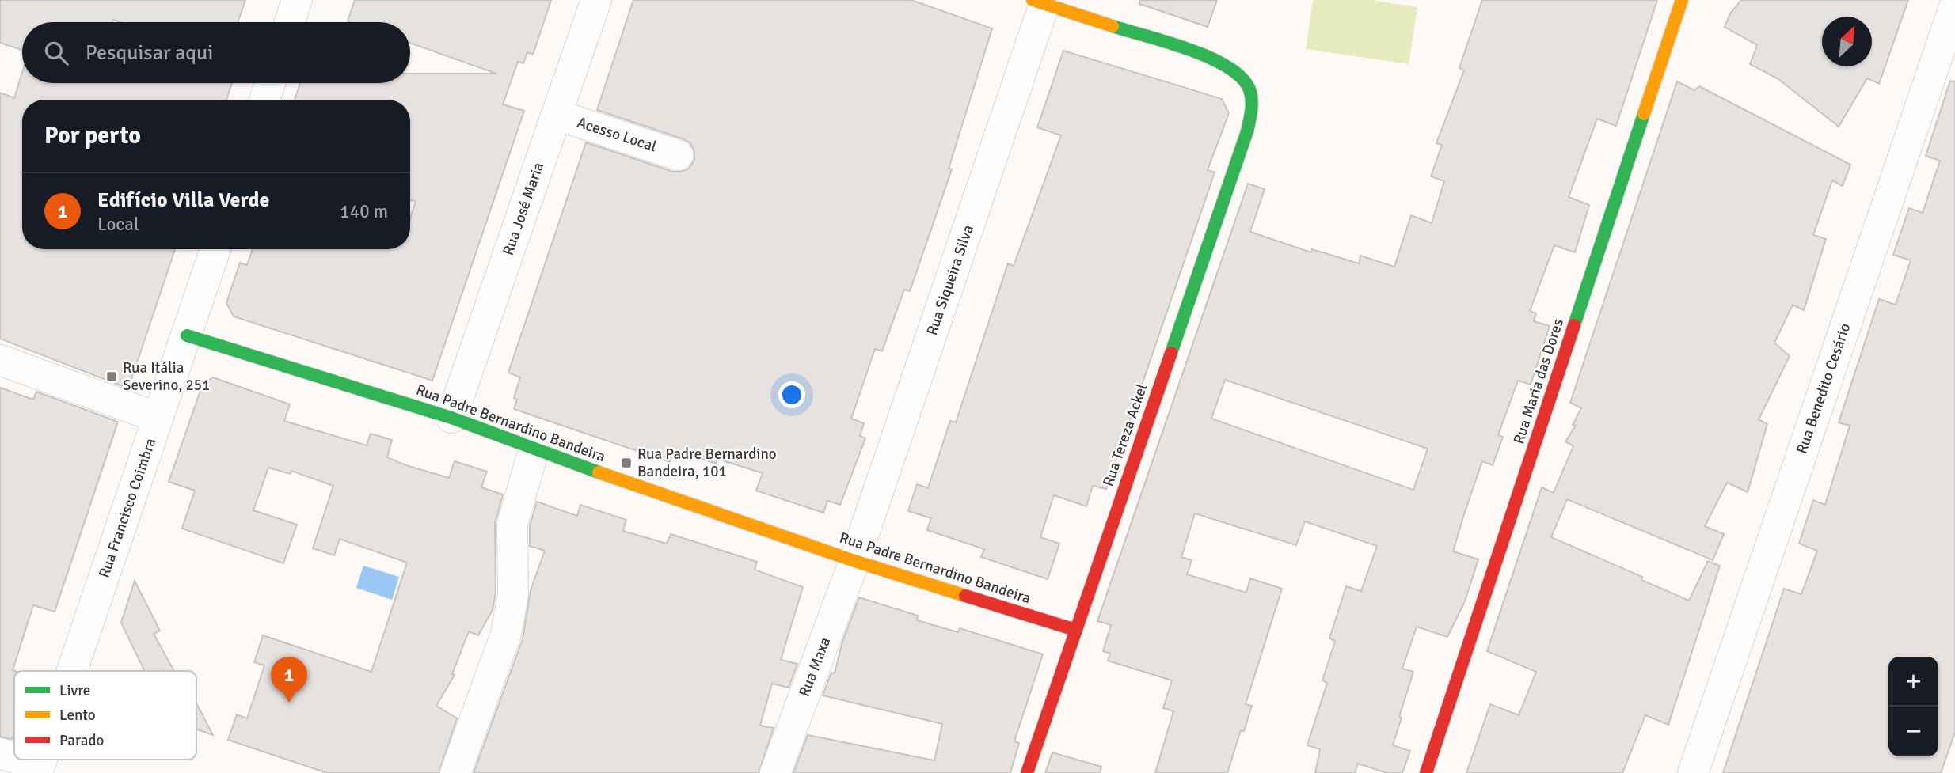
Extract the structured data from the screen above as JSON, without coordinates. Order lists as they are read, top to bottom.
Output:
{
  "streets": {
    "street": [
      "Acesso Local",
      "Rua José Maria",
      "Rua Siqueira Silva",
      "Rua Maria das Dores",
      "Rua Benedito Cesário",
      "Rua Padre Bernardino Bandeira",
      "Rua Tereza Ackel",
      "Rua Francisco Coimbra",
      "Rua Maxa"
    ]
  },
  "crossings": [
    ["Acesso Local", "Rua José Maria"],
    ["Rua José Maria", "Rua Padre Bernardino Bandeira"],
    ["Rua Siqueira Silva", "Rua Padre Bernardino Bandeira"],
    ["Rua Siqueira Silva", "Rua Tereza Ackel"],
    ["Rua Siqueira Silva", "Rua Maxa"],
    ["Rua Padre Bernardino Bandeira", "Rua Tereza Ackel"],
    ["Rua Padre Bernardino Bandeira", "Rua Francisco Coimbra"],
    ["Rua Padre Bernardino Bandeira", "Rua Maxa"]
  ],
  "places": {
    "transit": ["Rua Itália Severino, 251", "Rua Padre Bernardino Bandeira, 101"]
  },
  "legend": ["Livre", "Lento", "Parado"],
  "north": "top right",
  "page": {
    "search": "Pesquisar aqui",
    "heading": "Por perto",
    "list": [
      {
        "mark": "1",
        "name": "Edifício Villa Verde",
        "note": "Local",
        "value": "140 m"
      }
    ],
    "map_buttons": ["+", "−"],
    "pins": "1"
  }
}
